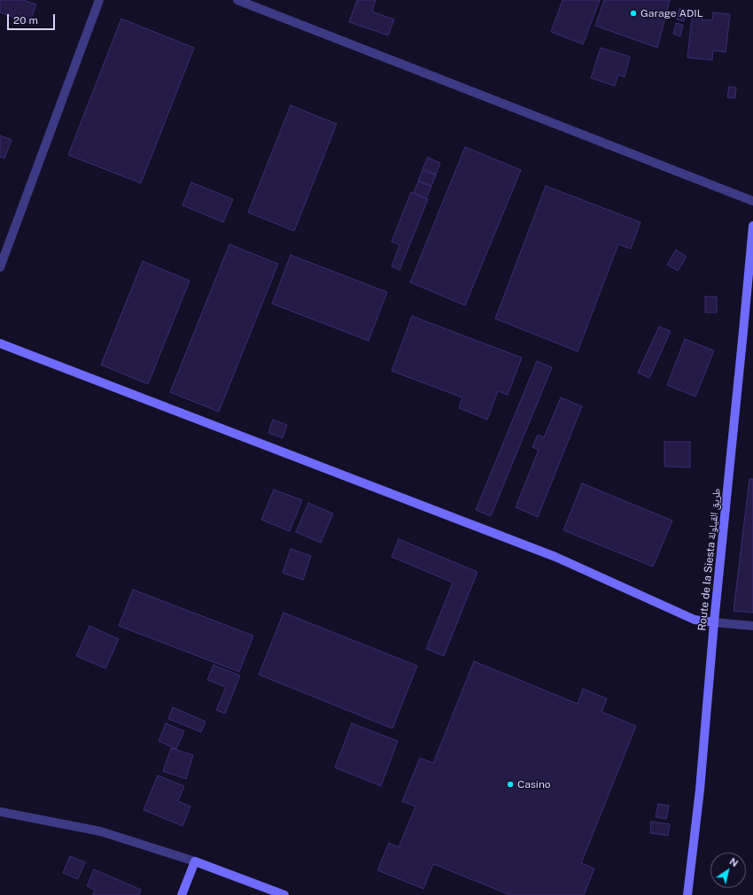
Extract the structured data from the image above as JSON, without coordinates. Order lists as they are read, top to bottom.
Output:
{
  "streets": {
    "main road": ["Route de la Siesta طريق القيلولة"]
  },
  "places": ["Garage ADIL", "Casino"],
  "scale_bar": "20 m",
  "north": "top right"
}
